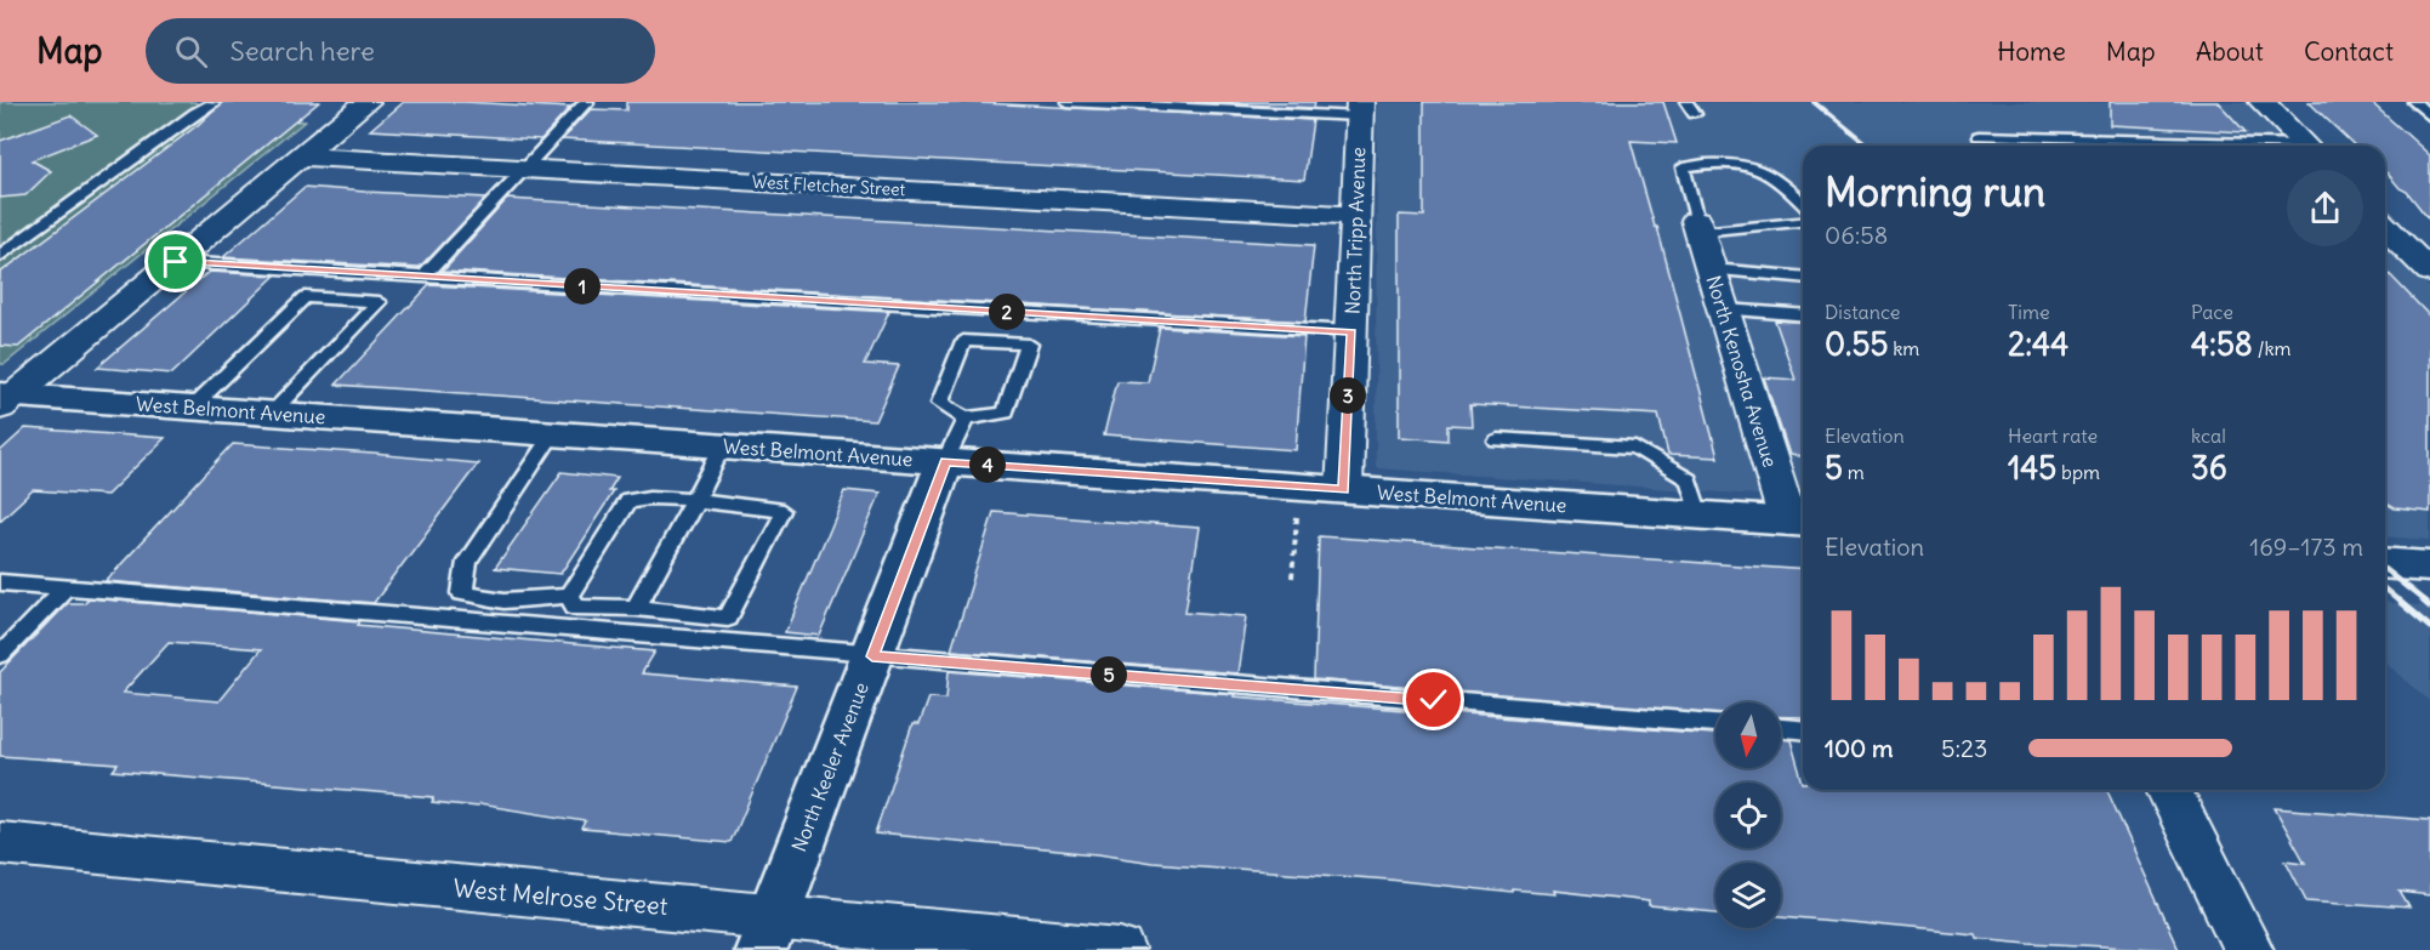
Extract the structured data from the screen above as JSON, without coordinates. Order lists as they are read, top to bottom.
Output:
{
  "streets": {
    "main road": ["West Belmont Avenue", "North Keeler Avenue"],
    "street": [
      "West Fletcher Street",
      "North Tripp Avenue",
      "North Kenosha Avenue",
      "West Melrose Street"
    ]
  },
  "crossings": [
    ["West Fletcher Street", "North Tripp Avenue"],
    ["North Tripp Avenue", "West Belmont Avenue"],
    ["North Kenosha Avenue", "West Belmont Avenue"],
    ["West Belmont Avenue", "North Keeler Avenue"],
    ["North Keeler Avenue", "West Melrose Street"]
  ],
  "north": "bottom",
  "page": {
    "header": "Map",
    "search": "Search here",
    "nav": [
      "Home",
      "Map",
      "About",
      "Contact"
    ],
    "heading": ["Morning run", "06:58"],
    "pins": [
      "1",
      "2",
      "3",
      "4",
      "5"
    ],
    "stats": [
      ["Distance", "0.55 km"],
      ["Time", "2:44"],
      ["Pace", "4:58 /km"],
      ["Elevation", "5 m"],
      ["Heart rate", "145 bpm"],
      ["kcal", "36"]
    ],
    "chart": ["Elevation", "169–173 m"],
    "list": [
      {
        "name": "100 m",
        "note": "5:23"
      }
    ]
  }
}
